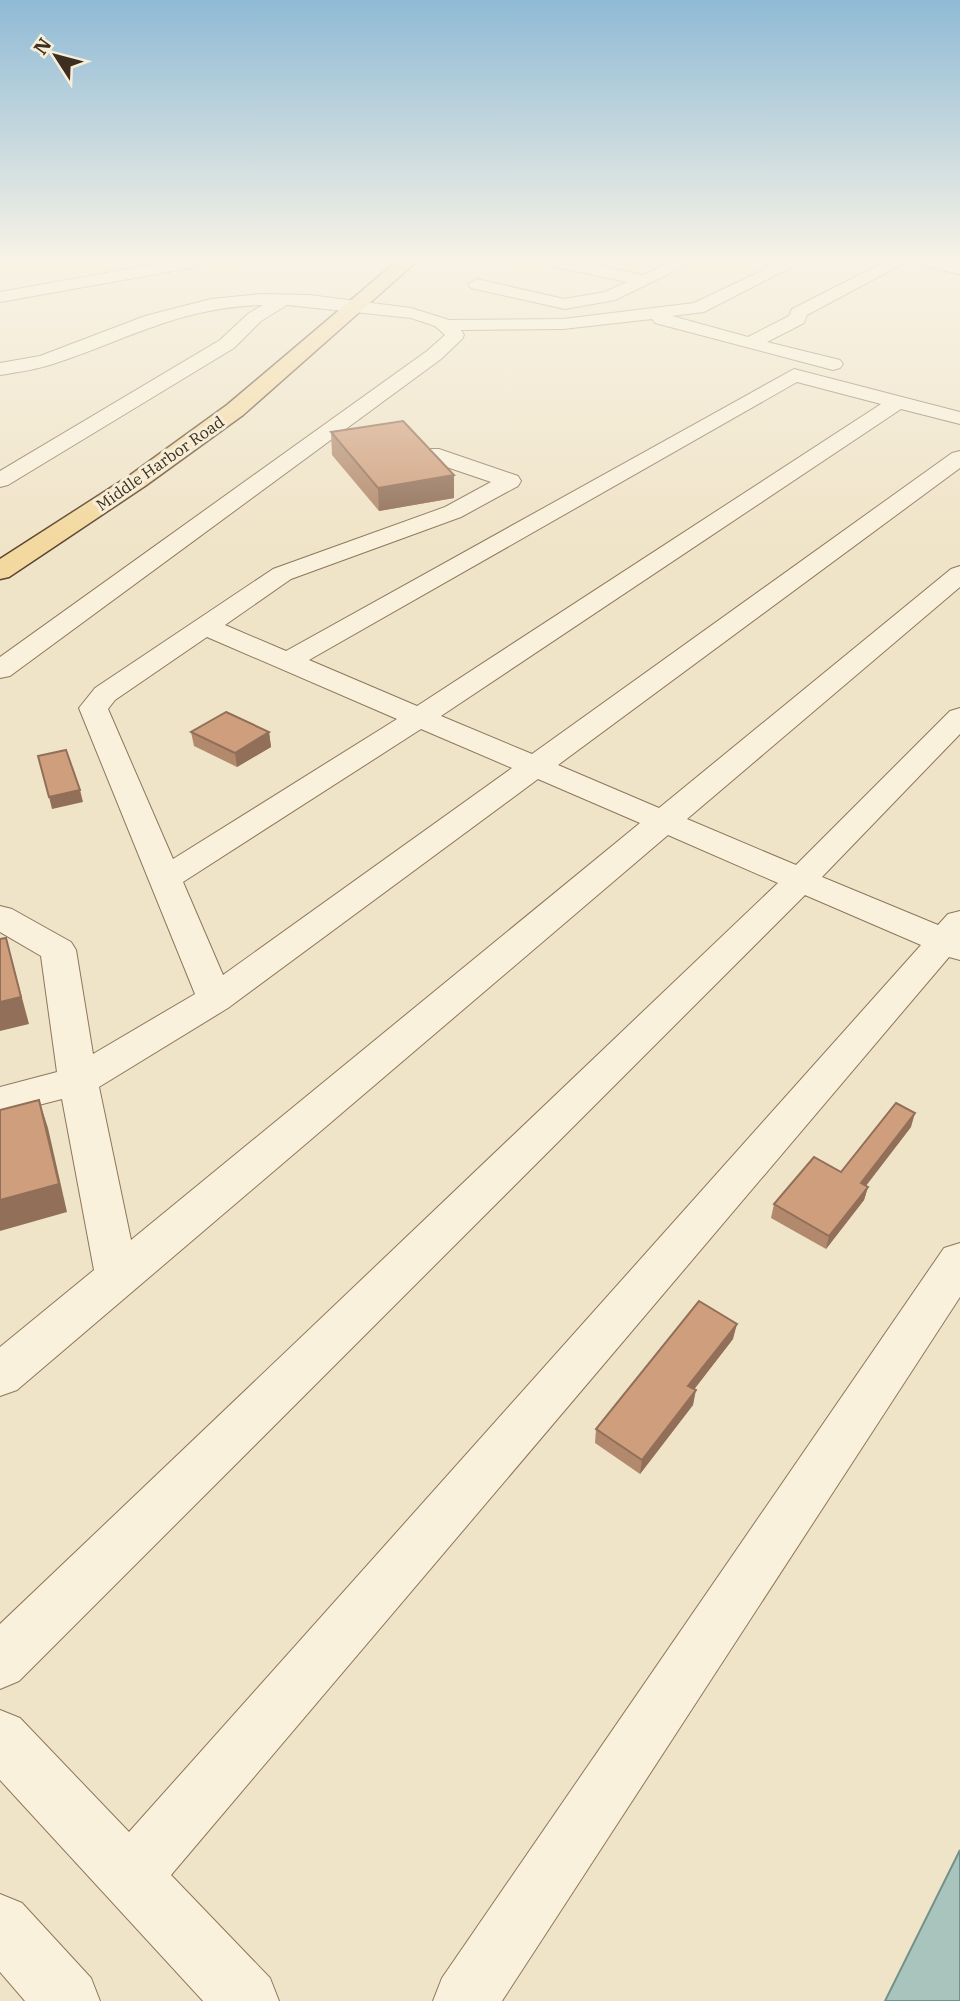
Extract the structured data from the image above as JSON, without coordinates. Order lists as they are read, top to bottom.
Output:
{
  "streets": {
    "main road": ["Middle Harbor Road"]
  },
  "north": "top left"
}
